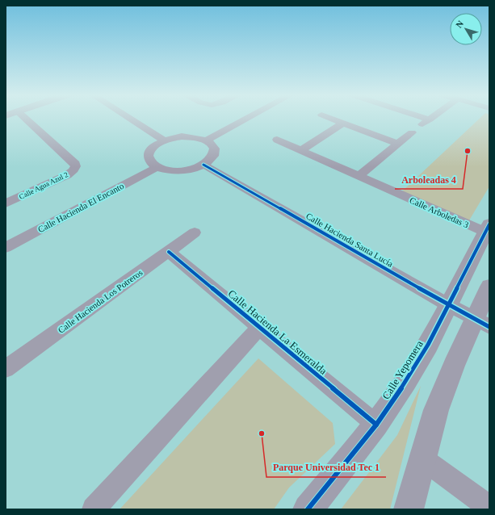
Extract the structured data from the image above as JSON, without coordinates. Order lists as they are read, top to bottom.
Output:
{
  "streets": {
    "street": [
      "Calle Agua Azul 2",
      "Calle Hacienda El Encanto",
      "Calle Arboledas 3",
      "Calle Hacienda Santa Lucía",
      "Calle Hacienda Los Potreros",
      "Calle Hacienda La Esmeralda",
      "Calle Yepomera"
    ]
  },
  "crossings": [
    ["Calle Arboledas 3", "Calle Yepomera"],
    ["Calle Hacienda Santa Lucía", "Calle Yepomera"],
    ["Calle Hacienda Los Potreros", "Calle Hacienda La Esmeralda"],
    ["Calle Hacienda La Esmeralda", "Calle Yepomera"]
  ],
  "places": ["Arboleadas 4", "Parque Universidad Tec 1"],
  "north": "top left"
}
